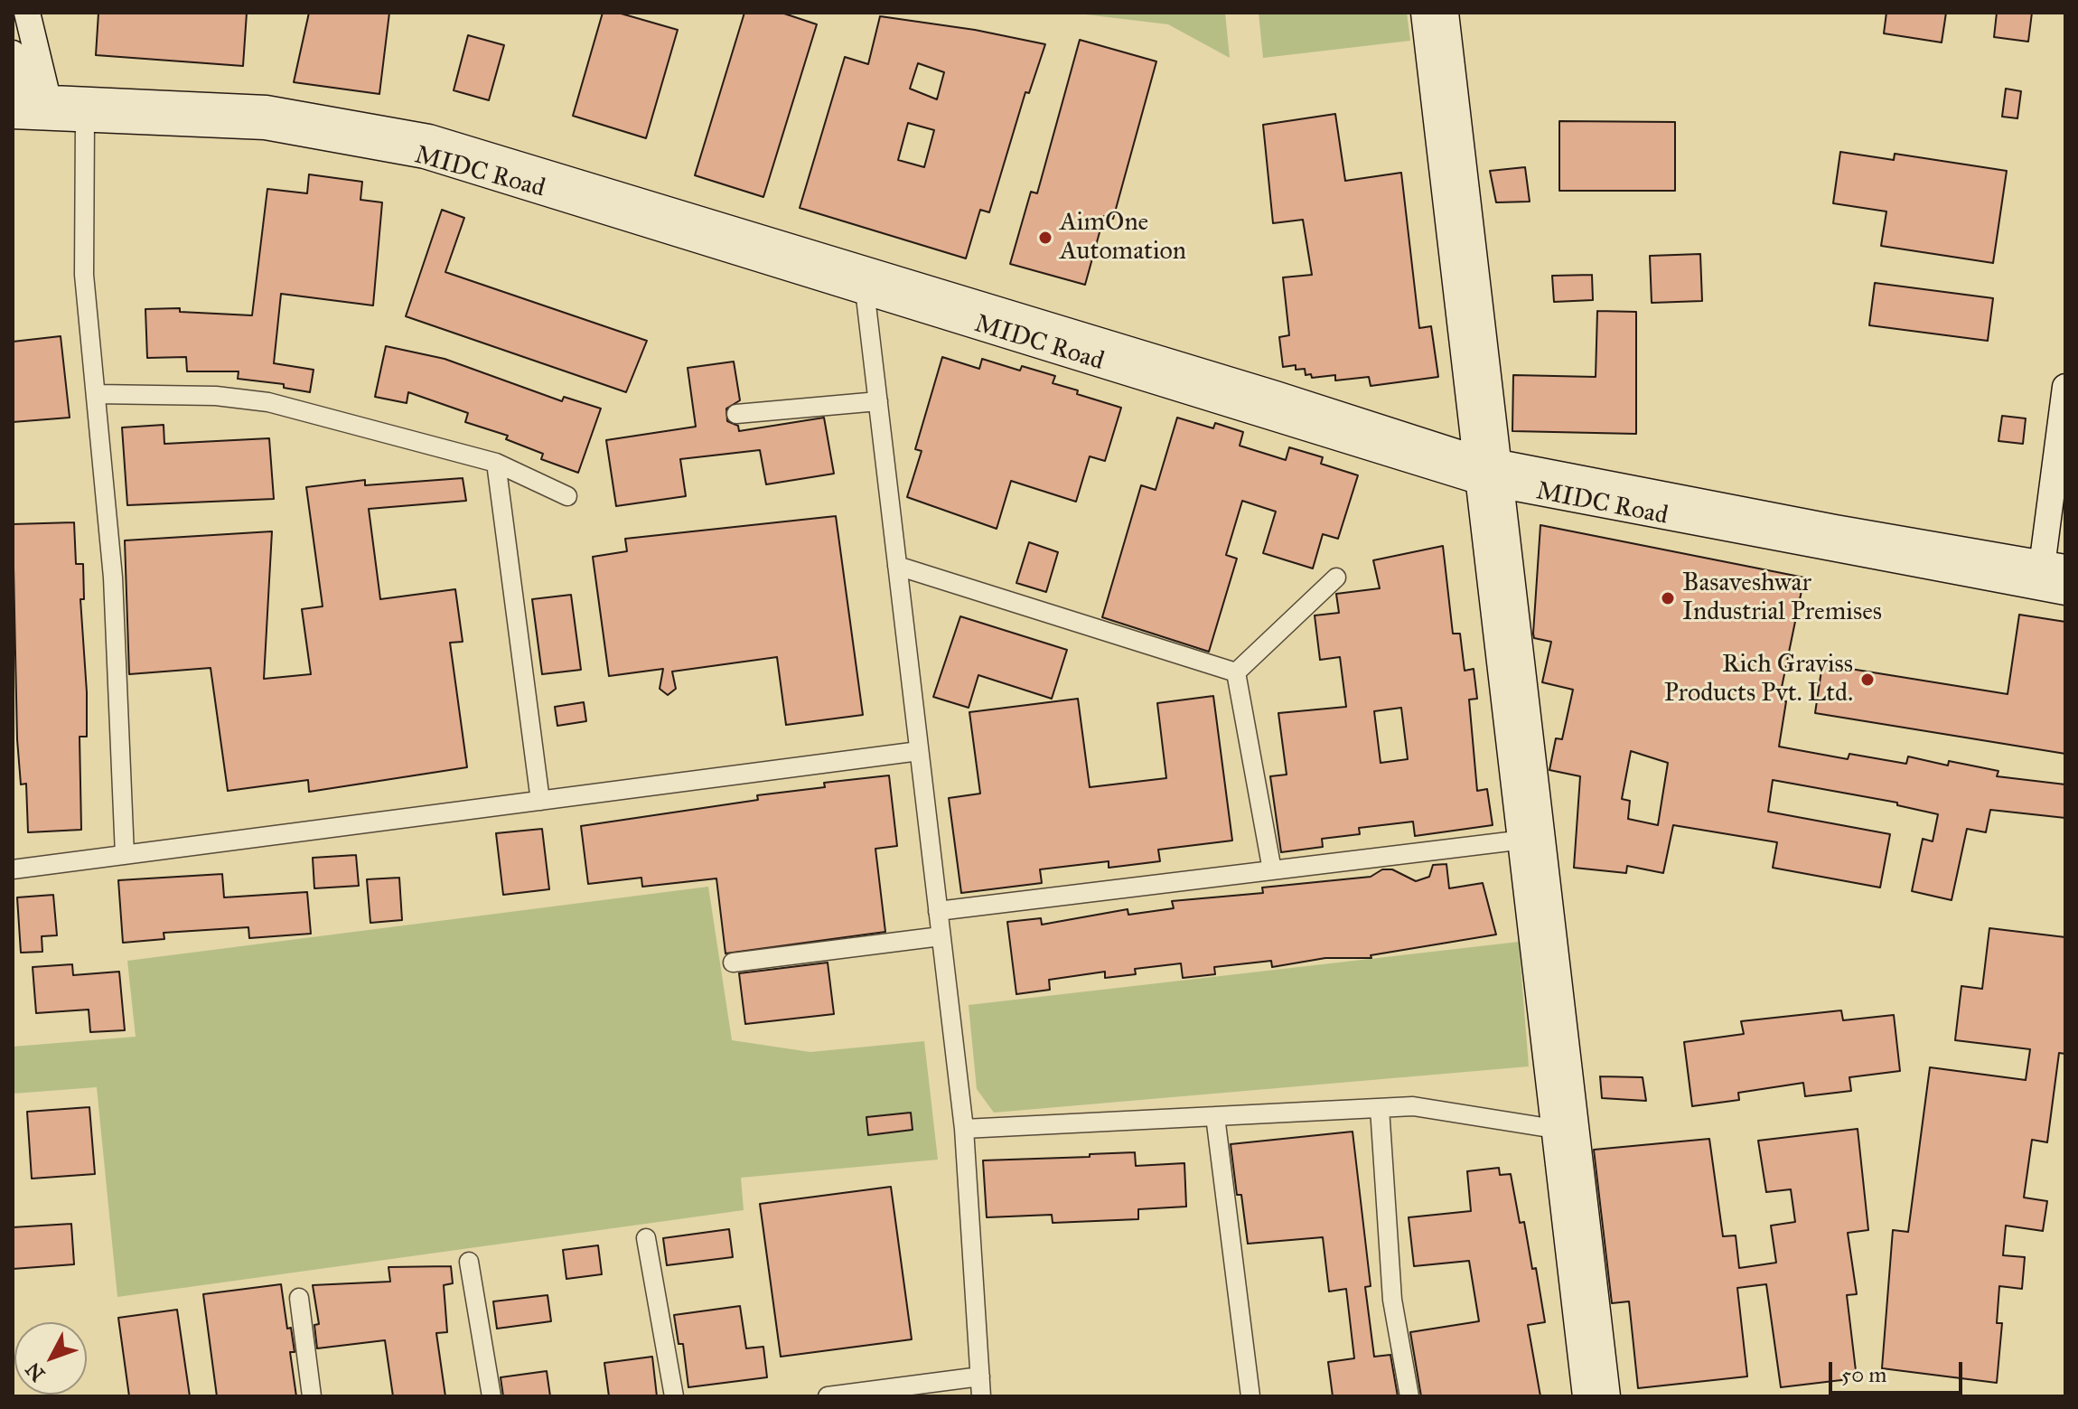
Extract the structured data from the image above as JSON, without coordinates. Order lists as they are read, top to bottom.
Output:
{
  "streets": {
    "main road": ["MIDC Road"]
  },
  "places": ["AimOne Automation", "Basaveshwar Industrial Premises", "Rich Graviss Products Pvt. Ltd."],
  "scale_bar": "50 m",
  "north": "bottom left"
}
